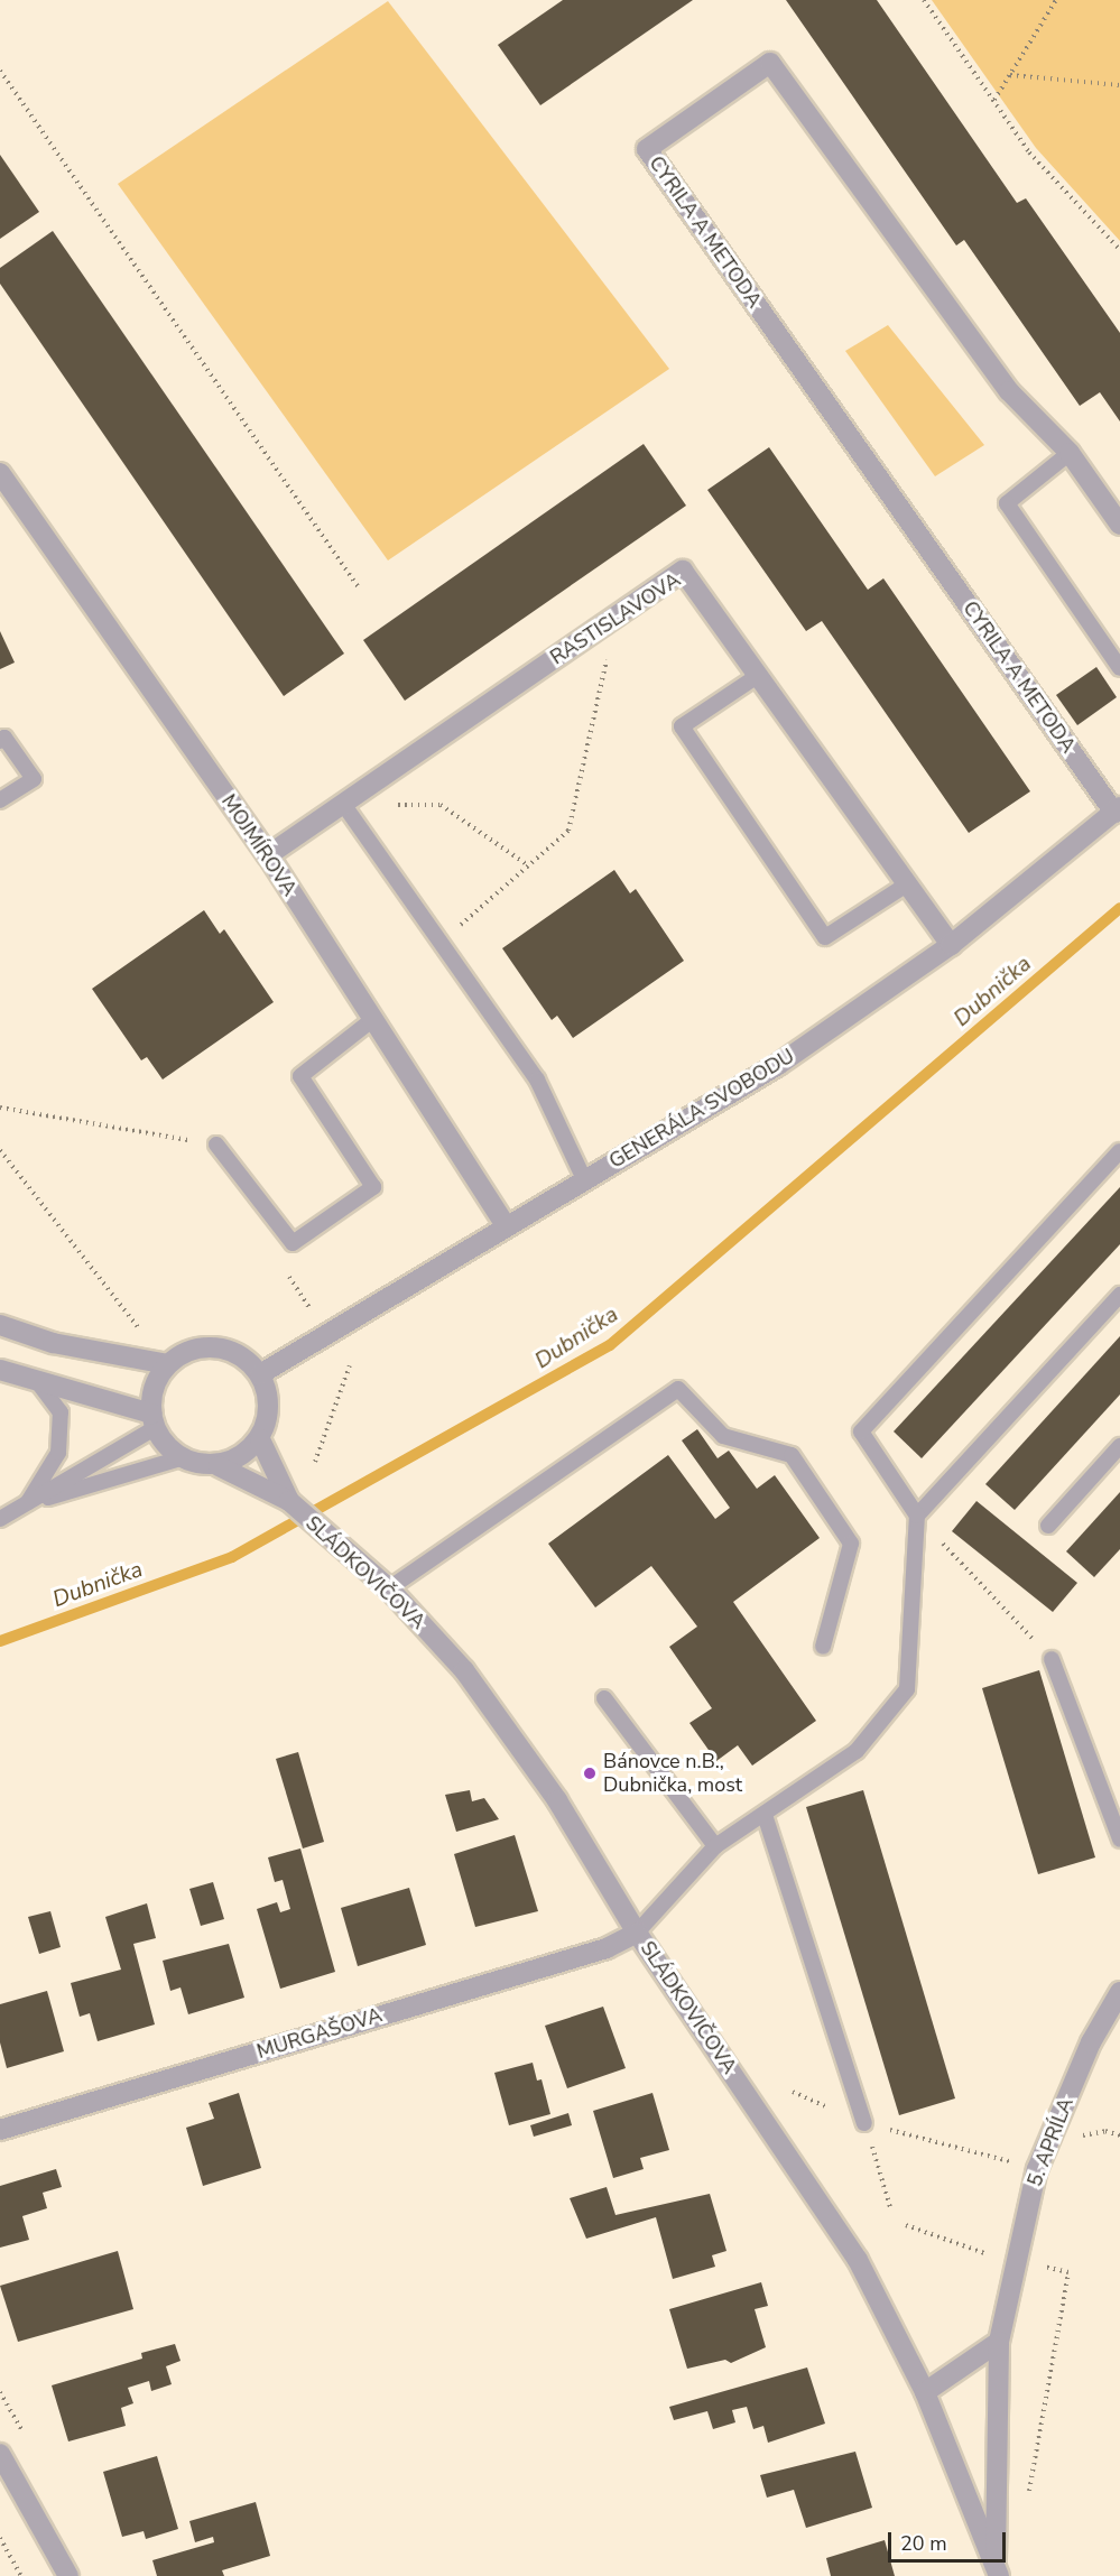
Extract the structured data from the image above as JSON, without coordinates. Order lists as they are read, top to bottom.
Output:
{
  "streets": {
    "street": [
      "CYRILA A METODA",
      "RASTISLAVOVA",
      "MOJMÍROVA",
      "GENERÁLA SVOBODU",
      "SLÁDKOVIČOVA",
      "MURGAŠOVA",
      "5. APRÍLA"
    ]
  },
  "crossings": [
    ["CYRILA A METODA", "GENERÁLA SVOBODU"],
    ["RASTISLAVOVA", "MOJMÍROVA"],
    ["RASTISLAVOVA", "GENERÁLA SVOBODU"],
    ["MOJMÍROVA", "GENERÁLA SVOBODU"],
    ["GENERÁLA SVOBODU", "SLÁDKOVIČOVA"],
    ["SLÁDKOVIČOVA", "MURGAŠOVA"],
    ["SLÁDKOVIČOVA", "5. APRÍLA"]
  ],
  "water": ["Dubnička"],
  "places": ["Bánovce n.B., Dubnička, most"],
  "scale_bar": "20 m"
}
